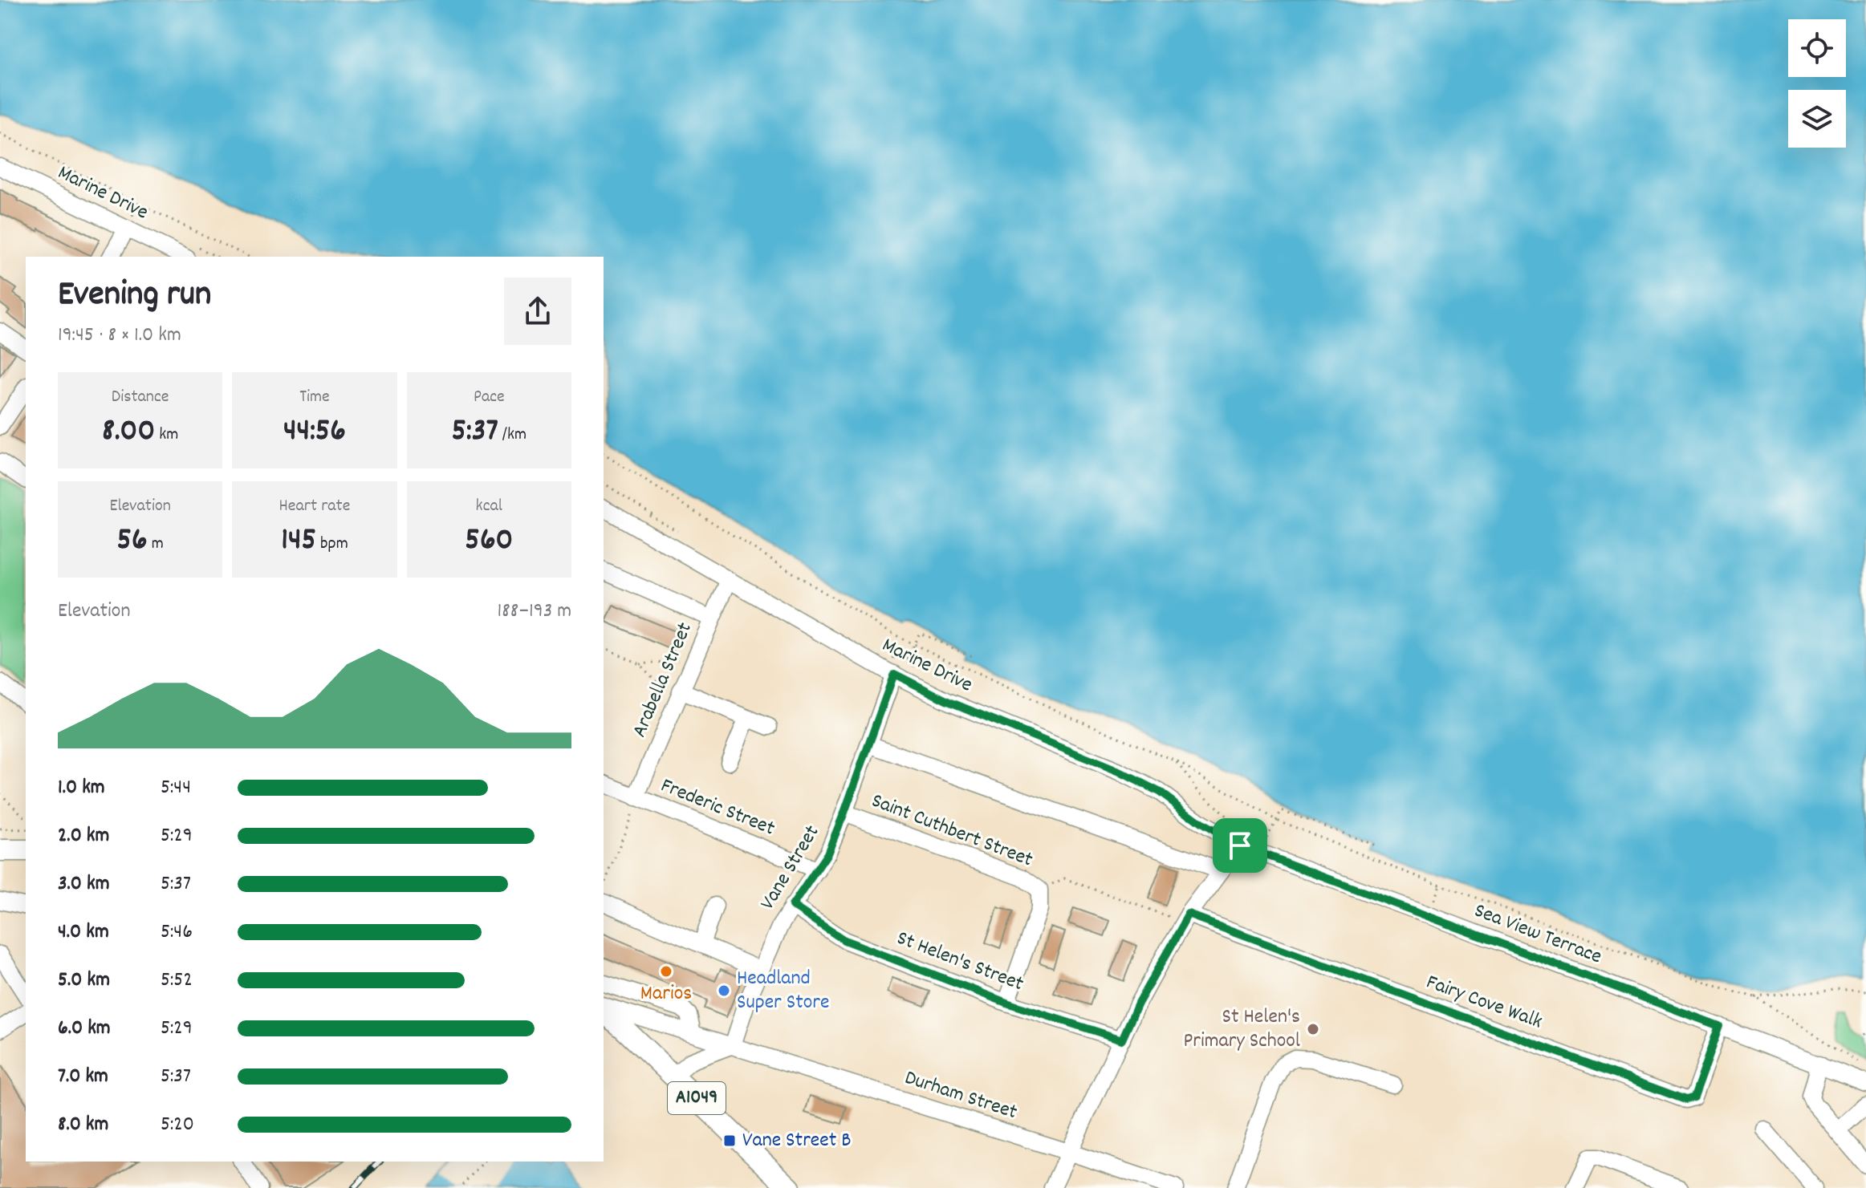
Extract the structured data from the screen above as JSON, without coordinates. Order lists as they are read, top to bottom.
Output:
{
  "streets": {
    "main road": ["A1049"],
    "street": [
      "Marine Drive",
      "Arabella Street",
      "Frederic Street",
      "Saint Cuthbert Street",
      "Vane Street",
      "Sea View Terrace",
      "St Helen's Street",
      "Fairy Cove Walk",
      "Durham Street"
    ]
  },
  "crossings": [
    ["Marine Drive", "Arabella Street"],
    ["Marine Drive", "Vane Street"],
    ["Marine Drive", "Sea View Terrace"],
    ["Arabella Street", "Frederic Street"],
    ["Frederic Street", "Vane Street"],
    ["Saint Cuthbert Street", "Vane Street"],
    ["Saint Cuthbert Street", "St Helen's Street"],
    ["Vane Street", "St Helen's Street"],
    ["Vane Street", "Durham Street"],
    ["Sea View Terrace", "Fairy Cove Walk"]
  ],
  "places": {
    "other": ["Marios", "Headland Super Store", "St Helen's Primary School"],
    "transit": ["Vane Street B"]
  },
  "page": {
    "heading": ["Evening run", "19:45 · 8 × 1.0 km"],
    "stats": [
      ["Distance", "8.00 km"],
      ["Time", "44:56"],
      ["Pace", "5:37 /km"],
      ["Elevation", "56 m"],
      ["Heart rate", "145 bpm"],
      ["kcal", "560"]
    ],
    "chart": ["Elevation", "188–193 m"],
    "list": [
      {
        "name": "1.0 km",
        "note": "5:44"
      },
      {
        "name": "2.0 km",
        "note": "5:29"
      },
      {
        "name": "3.0 km",
        "note": "5:37"
      },
      {
        "name": "4.0 km",
        "note": "5:46"
      },
      {
        "name": "5.0 km",
        "note": "5:52"
      },
      {
        "name": "6.0 km",
        "note": "5:29"
      },
      {
        "name": "7.0 km",
        "note": "5:37"
      },
      {
        "name": "8.0 km",
        "note": "5:20"
      }
    ]
  }
}
